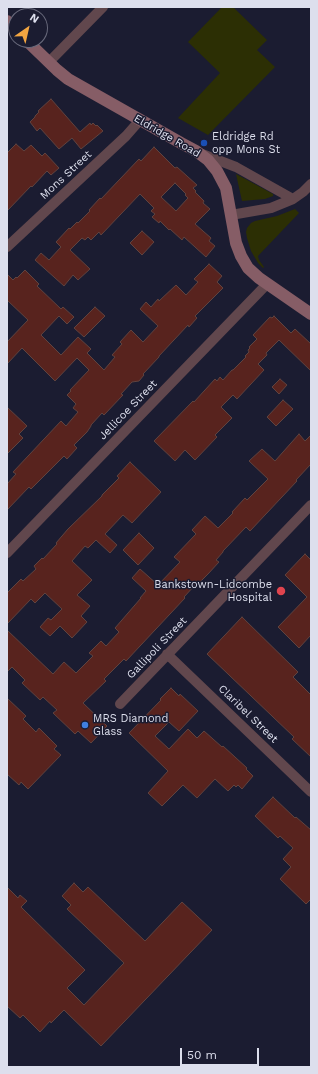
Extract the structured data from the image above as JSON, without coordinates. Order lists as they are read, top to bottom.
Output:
{
  "streets": {
    "street": [
      "Eldridge Road",
      "Mons Street",
      "Jellicoe Street",
      "Gallipoli Street",
      "Claribel Street"
    ]
  },
  "crossings": [
    ["Eldridge Road", "Mons Street"],
    ["Eldridge Road", "Jellicoe Street"],
    ["Gallipoli Street", "Claribel Street"]
  ],
  "places": ["Eldridge Rd opp Mons St", "Bankstown-Lidcombe Hospital", "MRS Diamond Glass"],
  "scale_bar": "50 m",
  "north": "top right"
}
